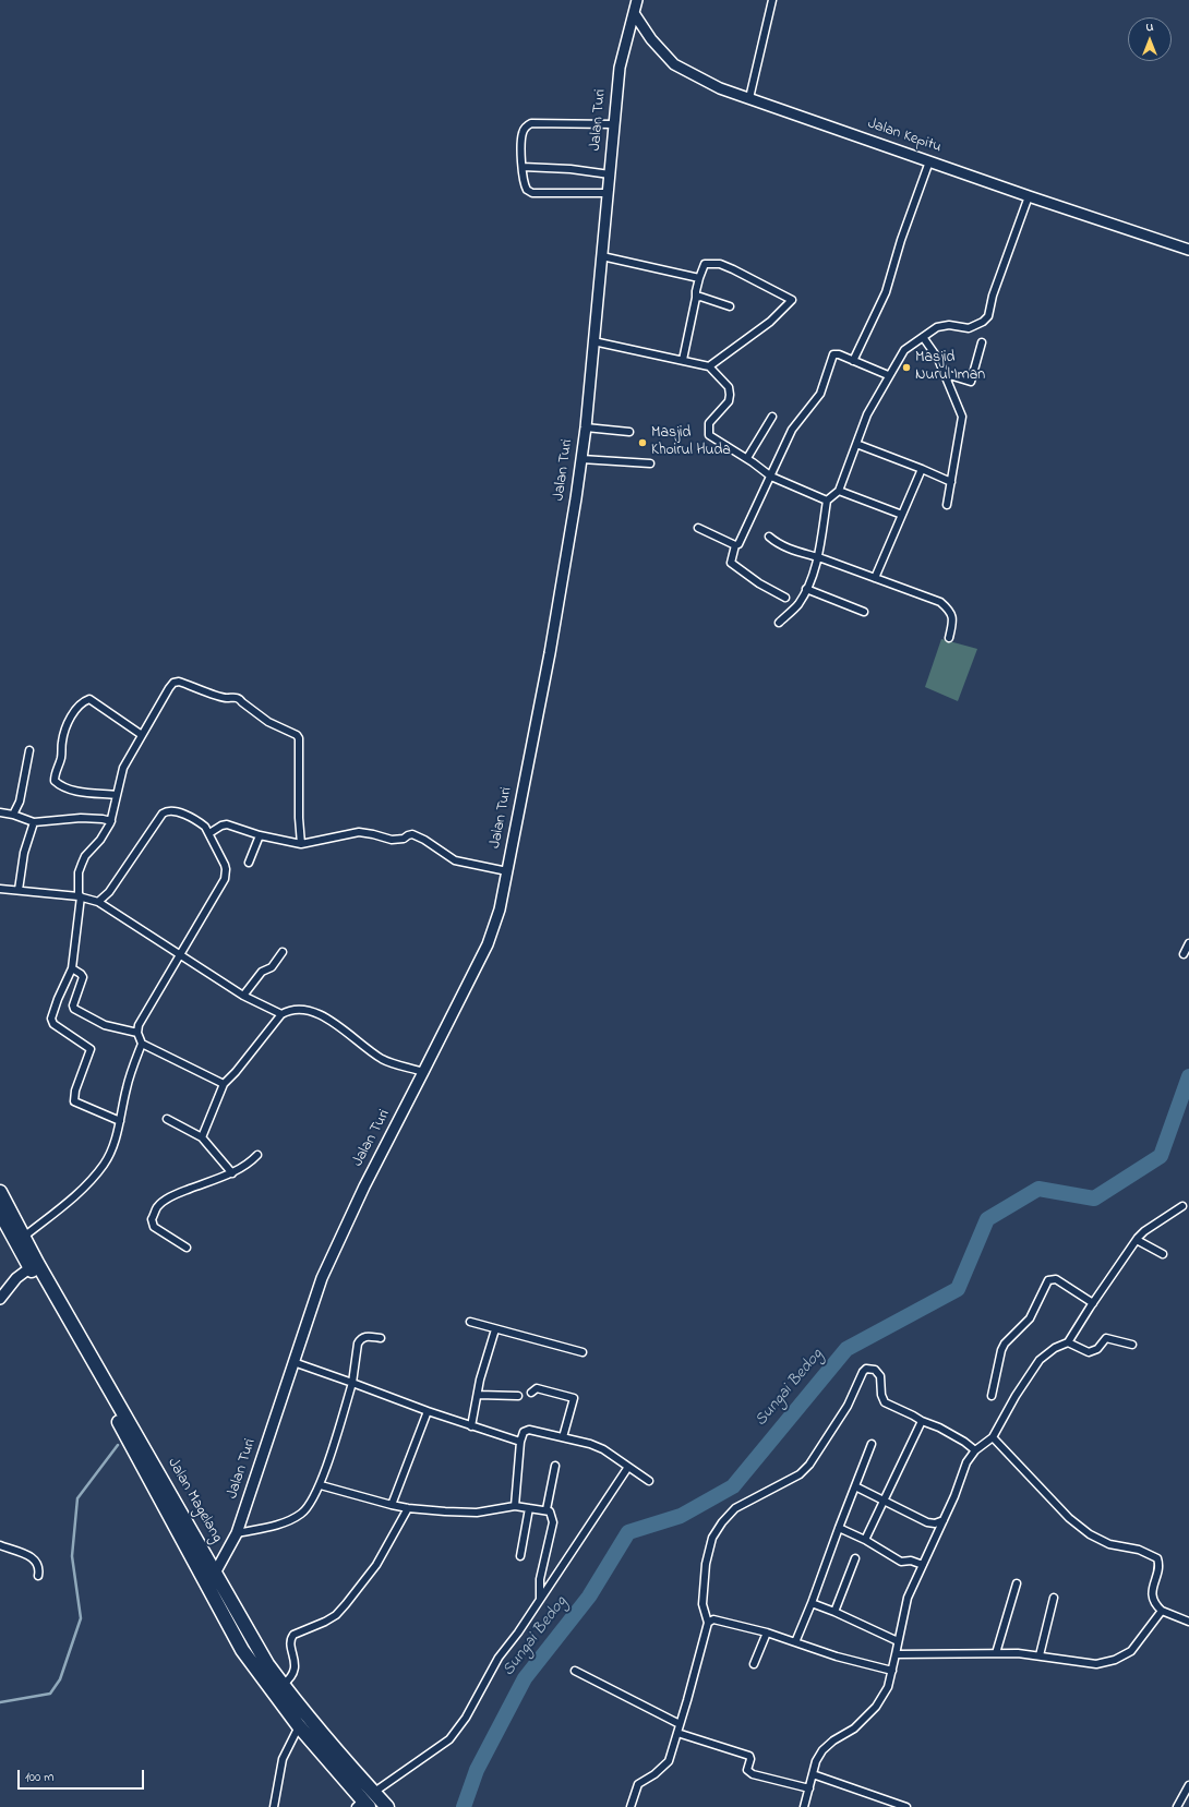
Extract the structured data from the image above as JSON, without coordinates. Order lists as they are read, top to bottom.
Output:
{
  "streets": {
    "highway": ["Jalan Magelang"],
    "main road": ["Jalan Turi", "Jalan Kepitu"]
  },
  "crossings": [
    ["Jalan Turi", "Jalan Kepitu"],
    ["Jalan Turi", "Jalan Magelang"]
  ],
  "water": ["Sungai Bedog"],
  "places": ["Masjid Nurul Iman", "Masjid Khoirul Huda"],
  "scale_bar": "100 m",
  "north": "top"
}
